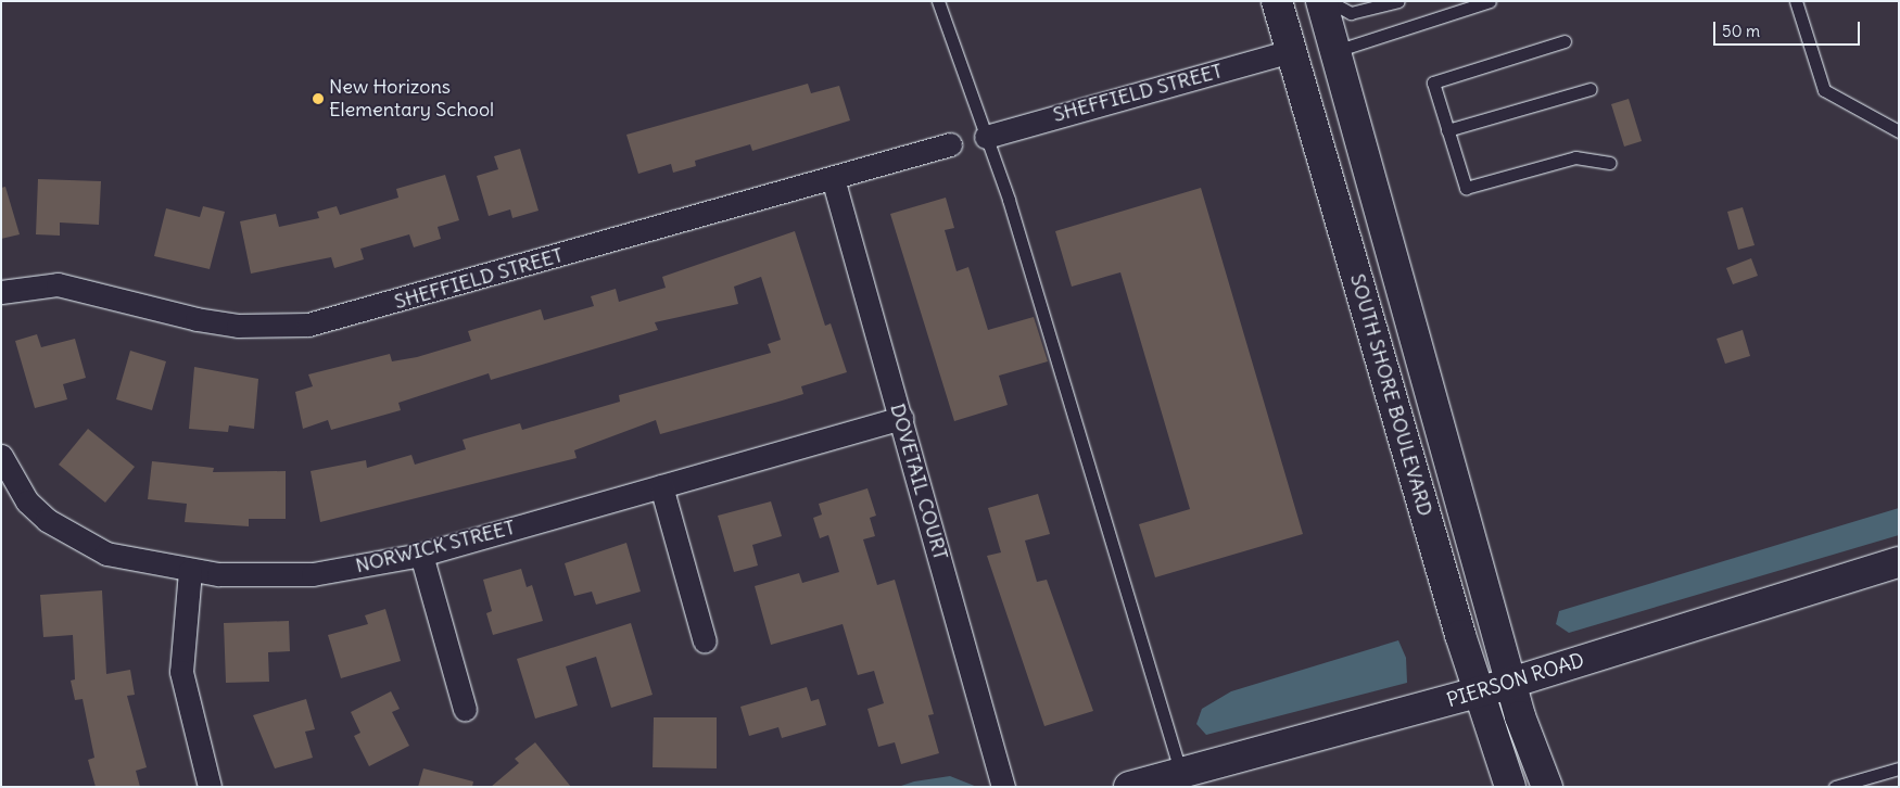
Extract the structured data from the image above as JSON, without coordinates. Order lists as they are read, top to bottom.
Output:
{
  "streets": {
    "street": [
      "SHEFFIELD STREET",
      "SOUTH SHORE BOULEVARD",
      "DOVETAIL COURT",
      "NORWICK STREET",
      "PIERSON ROAD"
    ]
  },
  "crossings": [
    ["SHEFFIELD STREET", "SOUTH SHORE BOULEVARD"],
    ["SHEFFIELD STREET", "DOVETAIL COURT"],
    ["SOUTH SHORE BOULEVARD", "PIERSON ROAD"],
    ["DOVETAIL COURT", "NORWICK STREET"]
  ],
  "places": ["New Horizons Elementary School"],
  "scale_bar": "50 m"
}
